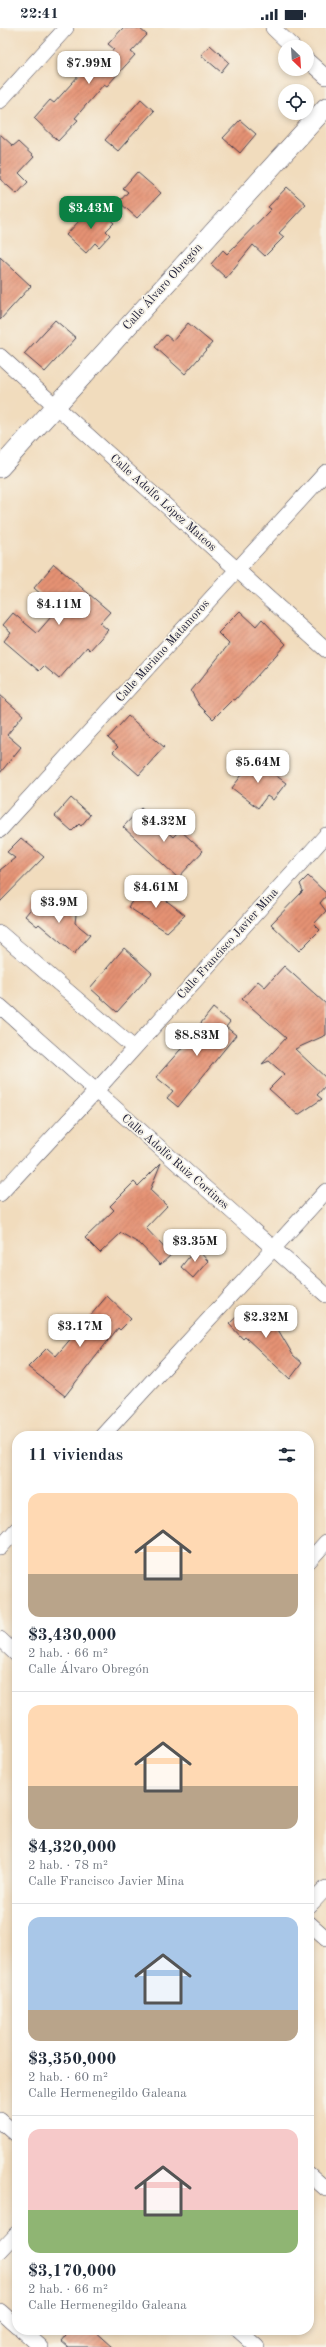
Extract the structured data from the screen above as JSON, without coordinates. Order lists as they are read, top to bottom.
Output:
{
  "streets": {
    "street": [
      "Calle Álvaro Obregón",
      "Calle Adolfo López Mateos",
      "Calle Mariano Matamoros",
      "Calle Francisco Javier Mina",
      "Calle Adolfo Ruiz Cortines"
    ]
  },
  "crossings": [
    ["Calle Álvaro Obregón", "Calle Adolfo López Mateos"],
    ["Calle Adolfo López Mateos", "Calle Mariano Matamoros"],
    ["Calle Francisco Javier Mina", "Calle Adolfo Ruiz Cortines"]
  ],
  "north": "bottom right",
  "page": {
    "status": "22:41",
    "price": [
      "$7.99M",
      "$3.43M",
      "$4.11M",
      "$5.64M",
      "$4.32M",
      "$4.61M",
      "$3.9M",
      "$8.83M",
      "$3.35M",
      "$2.32M",
      "$3.17M"
    ],
    "heading": "11 viviendas",
    "list": [
      {
        "name": "$3,430,000",
        "note": "2 hab. · 66 m² · Calle Álvaro Obregón"
      },
      {
        "name": "$4,320,000",
        "note": "2 hab. · 78 m² · Calle Francisco Javier Mina"
      },
      {
        "name": "$3,350,000",
        "note": "2 hab. · 60 m² · Calle Hermenegildo Galeana"
      },
      {
        "name": "$3,170,000",
        "note": "2 hab. · 66 m² · Calle Hermenegildo Galeana"
      }
    ]
  }
}
